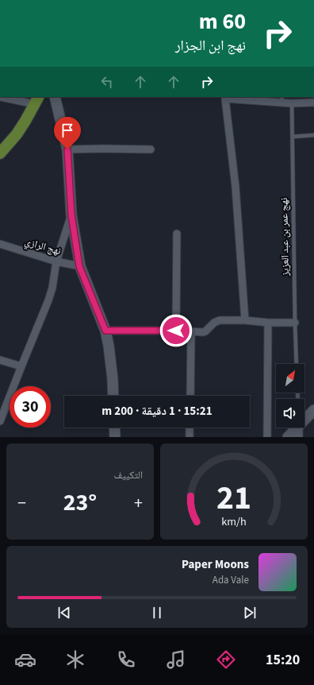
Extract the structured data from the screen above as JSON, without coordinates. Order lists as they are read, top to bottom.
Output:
{
  "streets": {
    "street": ["نهج الرازي"],
    "lane": ["نهج عمر بن عبد العزيز"]
  },
  "north": "top right",
  "page": {
    "turn": ["60 m", "نهج ابن الجزار"],
    "limit": "30",
    "trip": "15:21 · 1 دقيقة · 200 m",
    "tile": "التكييف",
    "heat": ["−", "23°", "+"],
    "song": ["Paper Moons", "Ada Vale"],
    "tabs": "15:20",
    "gauge": ["21", "km/h"]
  }
}
